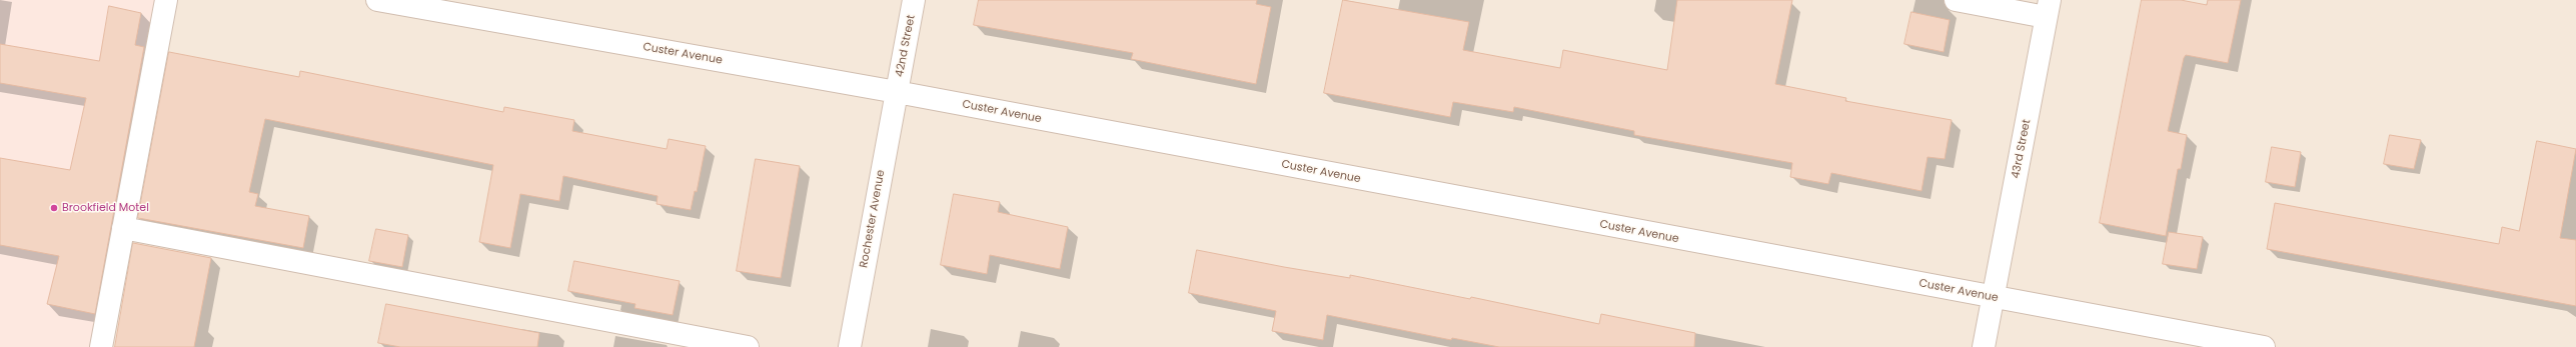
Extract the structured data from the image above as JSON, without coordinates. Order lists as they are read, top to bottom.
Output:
{
  "streets": {
    "street": [
      "42nd Street",
      "Custer Avenue",
      "43rd Street",
      "Rochester Avenue"
    ]
  },
  "crossings": [
    ["42nd Street", "Custer Avenue"],
    ["42nd Street", "Rochester Avenue"],
    ["Custer Avenue", "43rd Street"],
    ["Custer Avenue", "Rochester Avenue"]
  ],
  "places": ["Brookfield Motel"]
}
